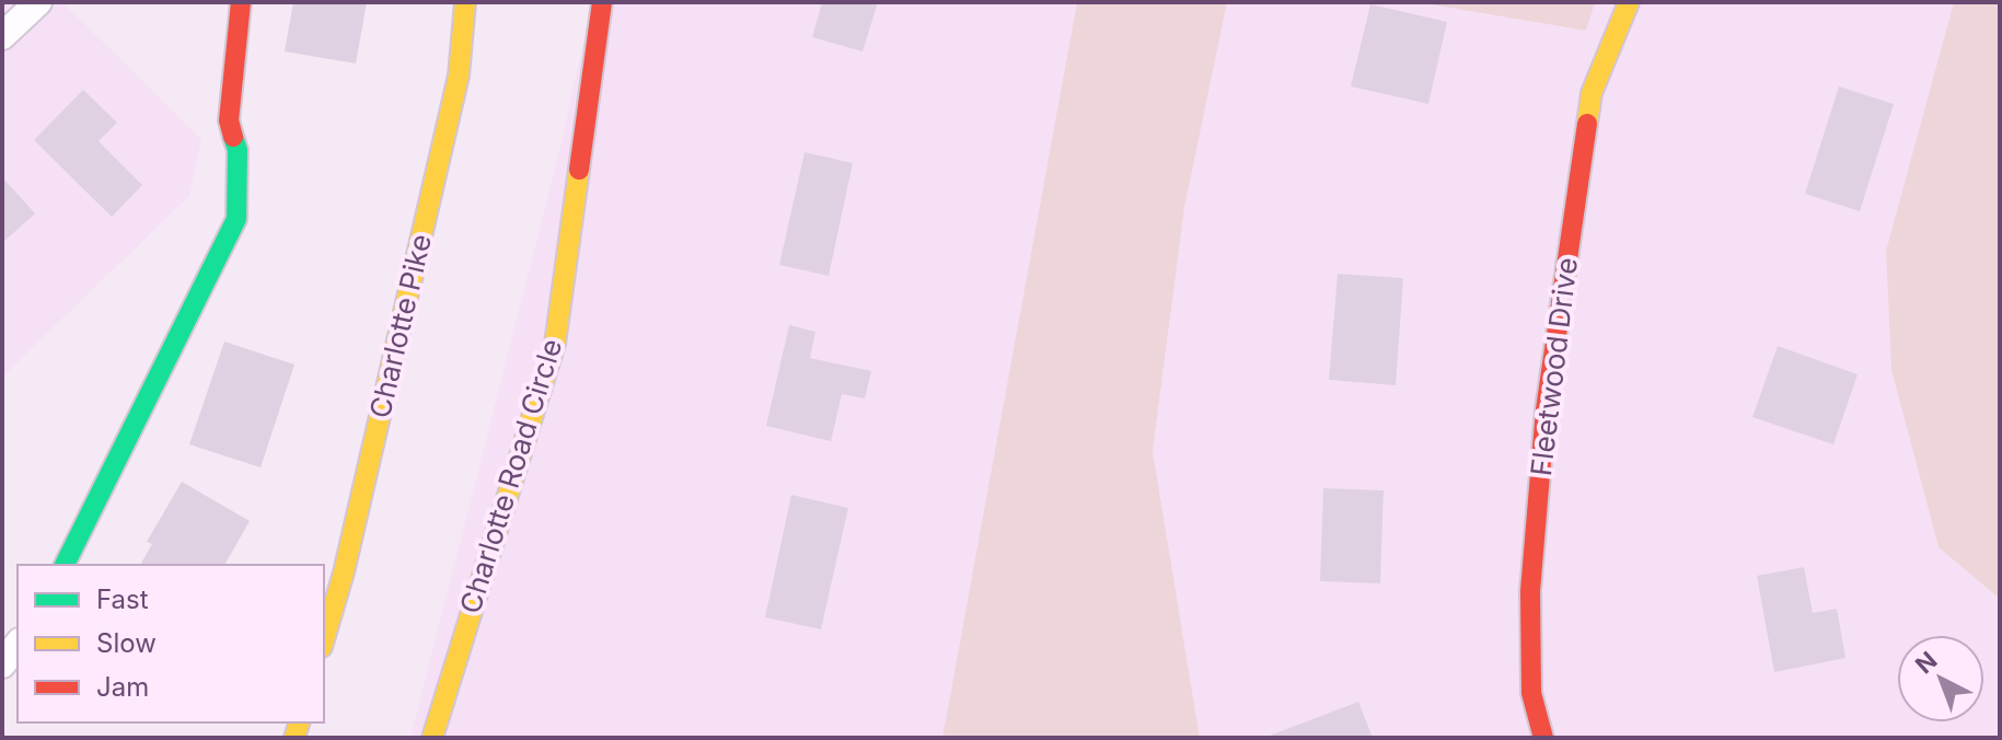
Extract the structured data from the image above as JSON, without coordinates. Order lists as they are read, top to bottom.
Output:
{
  "streets": {
    "street": ["Charlotte Pike", "Fleetwood Drive", "Charlotte Road Circle"]
  },
  "legend": ["Fast", "Slow", "Jam"],
  "north": "top left"
}
